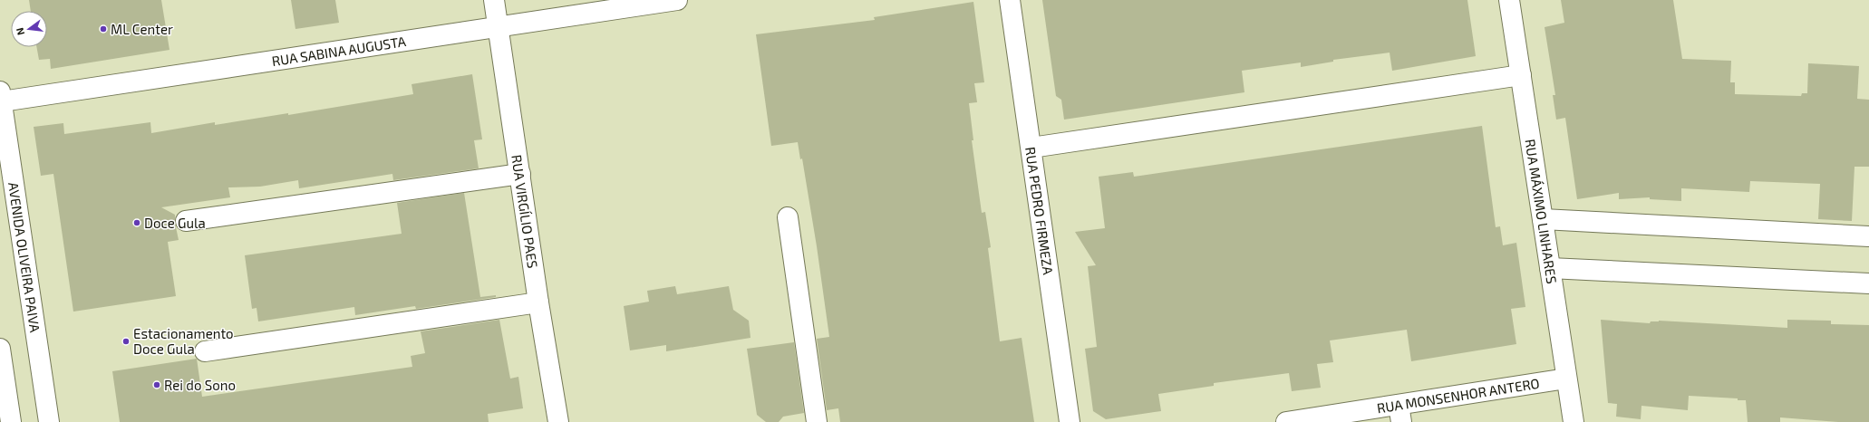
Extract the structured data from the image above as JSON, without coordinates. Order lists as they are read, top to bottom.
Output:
{
  "streets": {
    "street": [
      "RUA SABINA AUGUSTA",
      "RUA VIRGÍLIO PAES",
      "RUA PEDRO FIRMEZA",
      "RUA MÁXIMO LINHARES",
      "AVENIDA OLIVEIRA PAIVA",
      "RUA MONSENHOR ANTERO"
    ]
  },
  "crossings": [
    ["RUA SABINA AUGUSTA", "RUA VIRGÍLIO PAES"],
    ["RUA SABINA AUGUSTA", "AVENIDA OLIVEIRA PAIVA"],
    ["RUA MÁXIMO LINHARES", "RUA MONSENHOR ANTERO"]
  ],
  "places": [
    "ML Center",
    "Doce Gula",
    "Estacionamento Doce Gula",
    "Rei do Sono"
  ],
  "north": "left"
}
